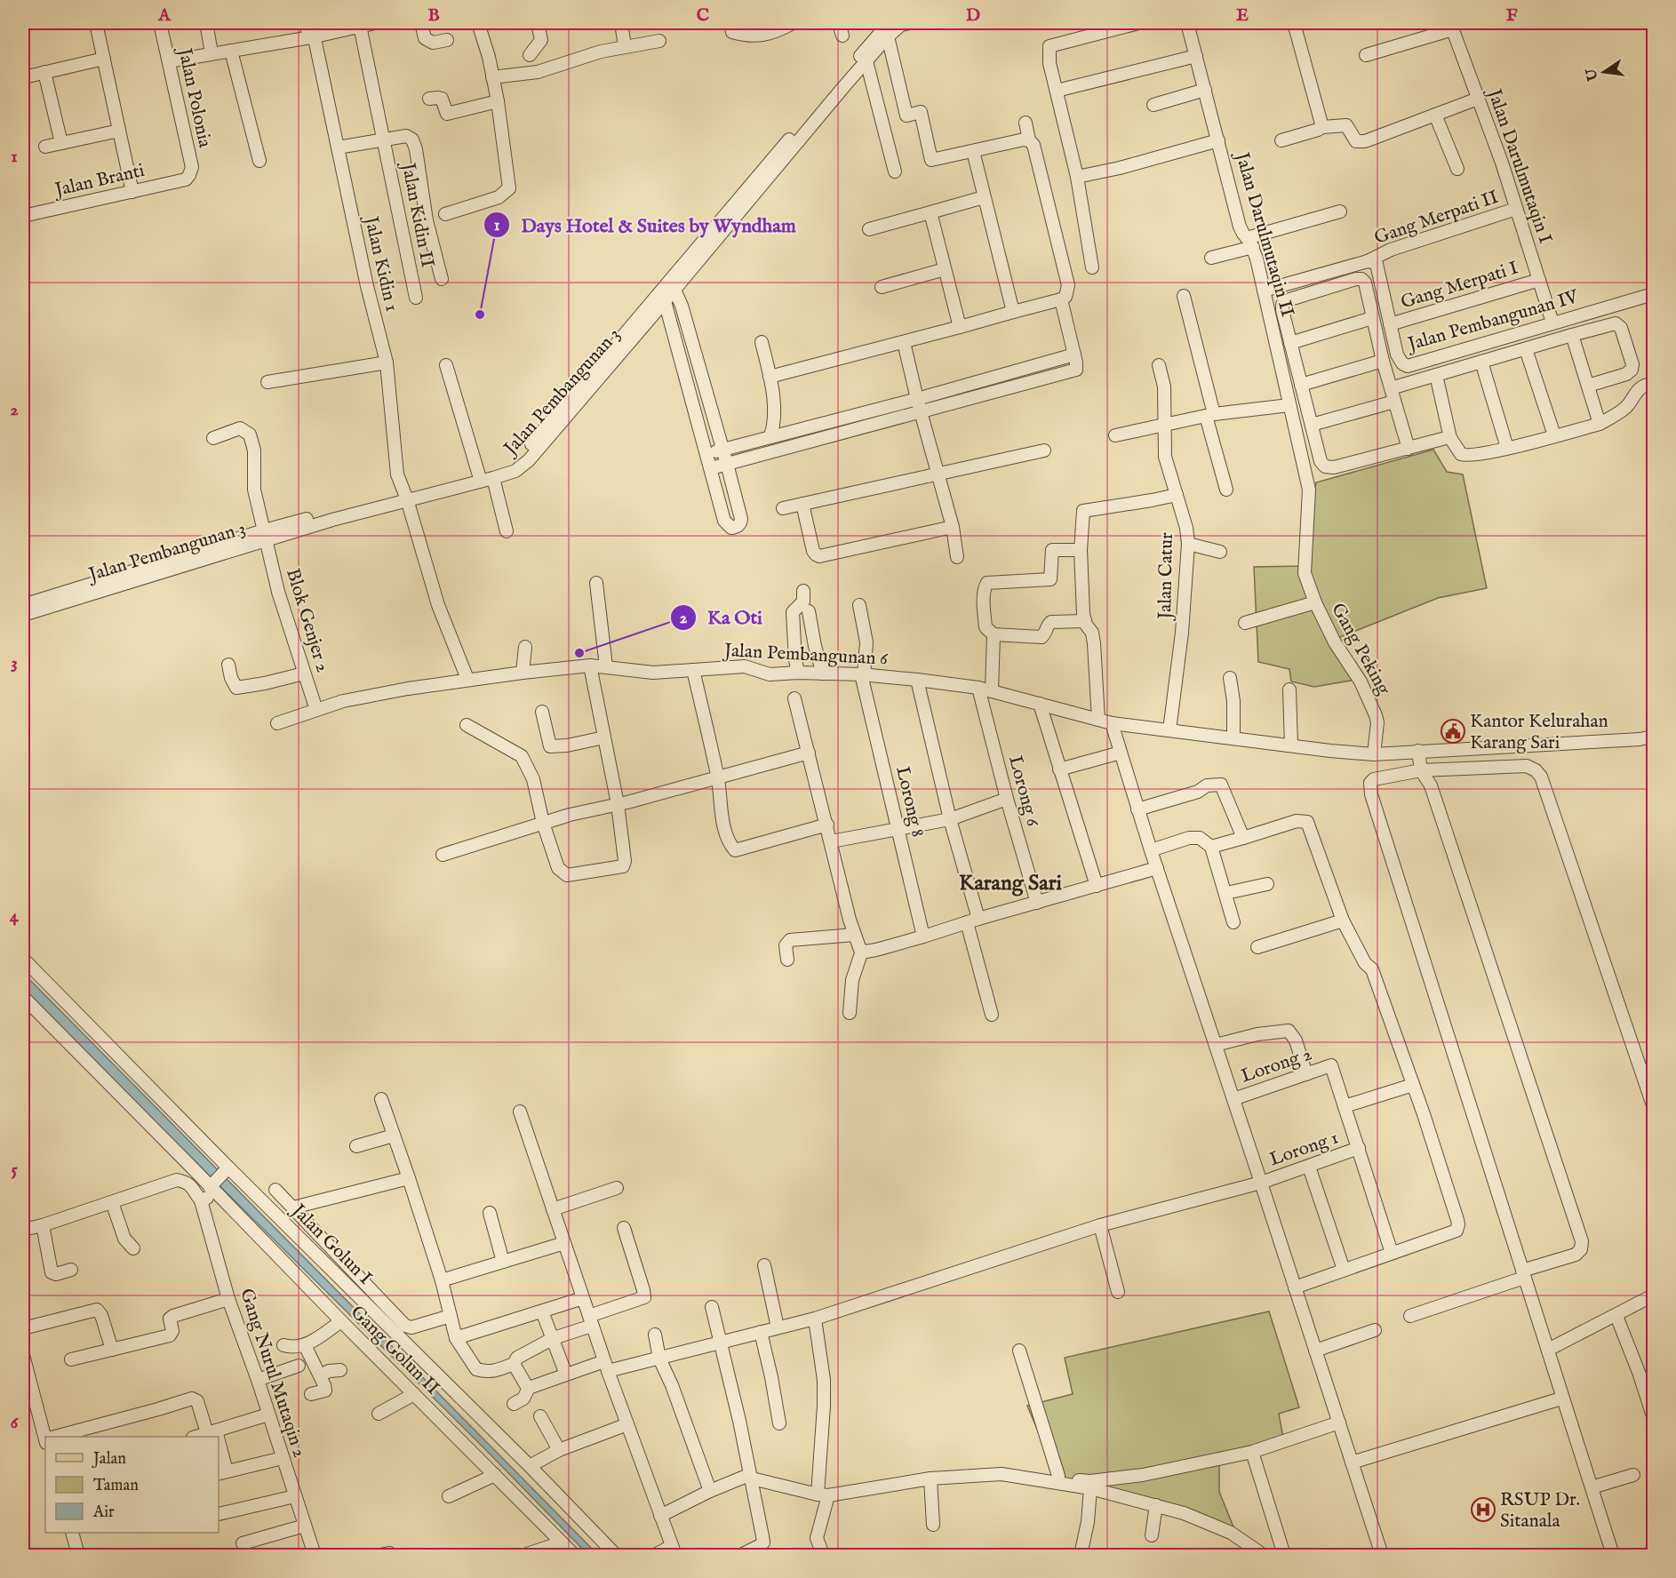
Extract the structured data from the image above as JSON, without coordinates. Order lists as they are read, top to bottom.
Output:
{
  "streets": {
    "street": [
      "Jalan Polonia",
      "Jalan Darulmutaqin I",
      "Jalan Branti",
      "Jalan Kidin II",
      "Gang Merpati II",
      "Jalan Darulmutaqin II",
      "Jalan Kidin 1",
      "Gang Merpati I",
      "Jalan Pembangunan IV",
      "Jalan Pembangunan 3",
      "Jalan Catur",
      "Blok Genjer 2",
      "Gang Peking",
      "Jalan Pembangunan 6",
      "Lorong 6",
      "Lorong 8",
      "Lorong 2",
      "Lorong 1",
      "Jalan Golun I",
      "Gang Golun II",
      "Gang Nurul Mutaqin 2"
    ]
  },
  "crossings": [
    ["Jalan Polonia", "Jalan Branti"],
    ["Jalan Darulmutaqin I", "Gang Merpati II"],
    ["Jalan Darulmutaqin I", "Gang Merpati I"],
    ["Jalan Darulmutaqin I", "Jalan Pembangunan IV"],
    ["Gang Merpati II", "Jalan Pembangunan IV"],
    ["Jalan Darulmutaqin II", "Gang Peking"],
    ["Jalan Kidin 1", "Jalan Pembangunan 3"],
    ["Jalan Kidin 1", "Jalan Pembangunan 6"],
    ["Gang Merpati I", "Jalan Pembangunan IV"],
    ["Jalan Pembangunan 3", "Blok Genjer 2"],
    ["Jalan Catur", "Jalan Pembangunan 6"],
    ["Blok Genjer 2", "Jalan Pembangunan 6"],
    ["Gang Peking", "Jalan Pembangunan 6"],
    ["Jalan Pembangunan 6", "Lorong 6"],
    ["Jalan Pembangunan 6", "Lorong 8"]
  ],
  "districts": ["Karang Sari"],
  "places": {
    "other": ["Days Hotel & Suites by Wyndham", "Ka Oti"],
    "public building": ["Kantor Kelurahan Karang Sari"],
    "hospital": ["RSUP Dr. Sitanala"]
  },
  "legend": ["Jalan", "Taman", "Air"],
  "north": "left",
  "grid": {
    "columns": [
      "A",
      "B",
      "C",
      "D",
      "E",
      "F"
    ],
    "rows": [
      "1",
      "2",
      "3",
      "4",
      "5",
      "6"
    ]
  }
}
